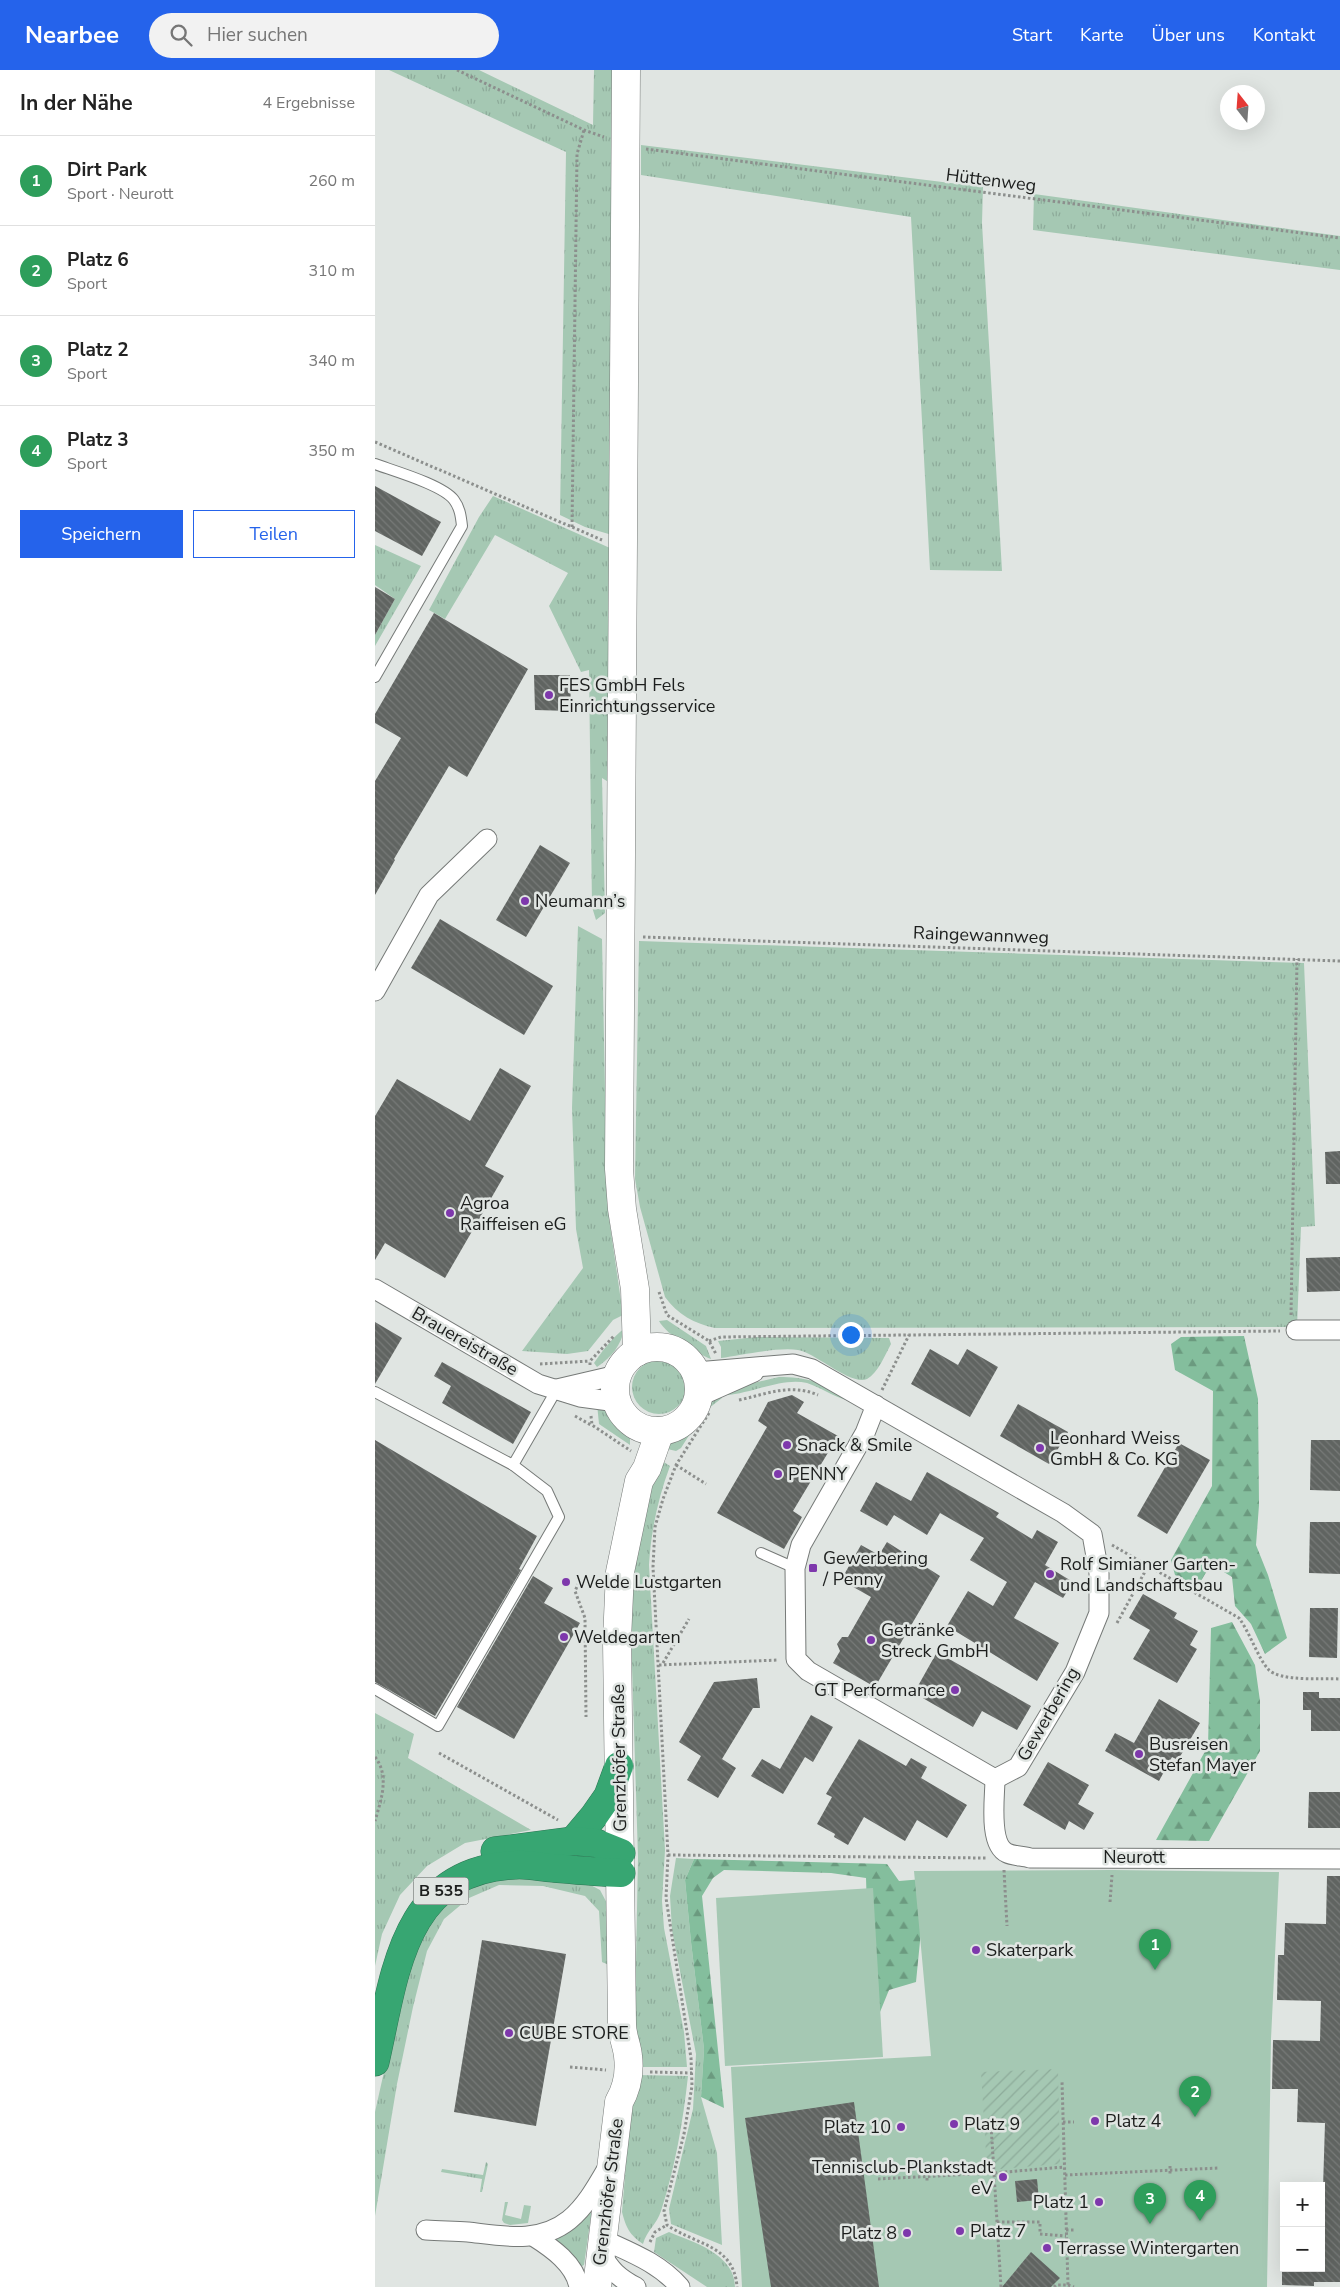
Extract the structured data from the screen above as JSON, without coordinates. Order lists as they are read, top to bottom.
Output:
{
  "streets": {
    "highway": ["B 535"],
    "street": [
      "Brauereistraße",
      "Gewerbering",
      "Grenzhöfer Straße",
      "Neurott"
    ],
    "path": ["Hüttenweg", "Raingewannweg"]
  },
  "crossings": [
    ["Brauereistraße", "Grenzhöfer Straße"],
    ["Grenzhöfer Straße", "B 535"]
  ],
  "places": {
    "other": [
      "FES GmbH Fels Einrichtungsservice",
      "Neumann’s",
      "Agroa Raiffeisen eG",
      "Snack & Smile",
      "Leonhard Weiss GmbH & Co. KG",
      "PENNY",
      "Rolf Simianer Garten- und Landschaftsbau",
      "Welde Lustgarten",
      "Weldegarten",
      "Getränke Streck GmbH",
      "GT Performance",
      "Busreisen Stefan Mayer",
      "Skaterpark",
      "CUBE STORE",
      "Platz 4",
      "Platz 9",
      "Platz 10",
      "Tennisclub-Plankstadt eV",
      "Platz 1",
      "Platz 7",
      "Platz 8",
      "Terrasse Wintergarten"
    ],
    "transit": ["Gewerbering / Penny"]
  },
  "north": "top",
  "page": {
    "header": "Nearbee",
    "search": "Hier suchen",
    "nav": [
      "Start",
      "Karte",
      "Über uns",
      "Kontakt"
    ],
    "heading": ["In der Nähe", "4 Ergebnisse"],
    "list": [
      {
        "mark": "1",
        "name": "Dirt Park",
        "note": "Sport · Neurott",
        "value": "260 m"
      },
      {
        "mark": "2",
        "name": "Platz 6",
        "note": "Sport",
        "value": "310 m"
      },
      {
        "mark": "3",
        "name": "Platz 2",
        "note": "Sport",
        "value": "340 m"
      },
      {
        "mark": "4",
        "name": "Platz 3",
        "note": "Sport",
        "value": "350 m"
      }
    ],
    "buttons": ["Speichern", "Teilen"],
    "pins": [
      "1",
      "2",
      "4",
      "3"
    ],
    "map_buttons": ["+", "−"]
  }
}
